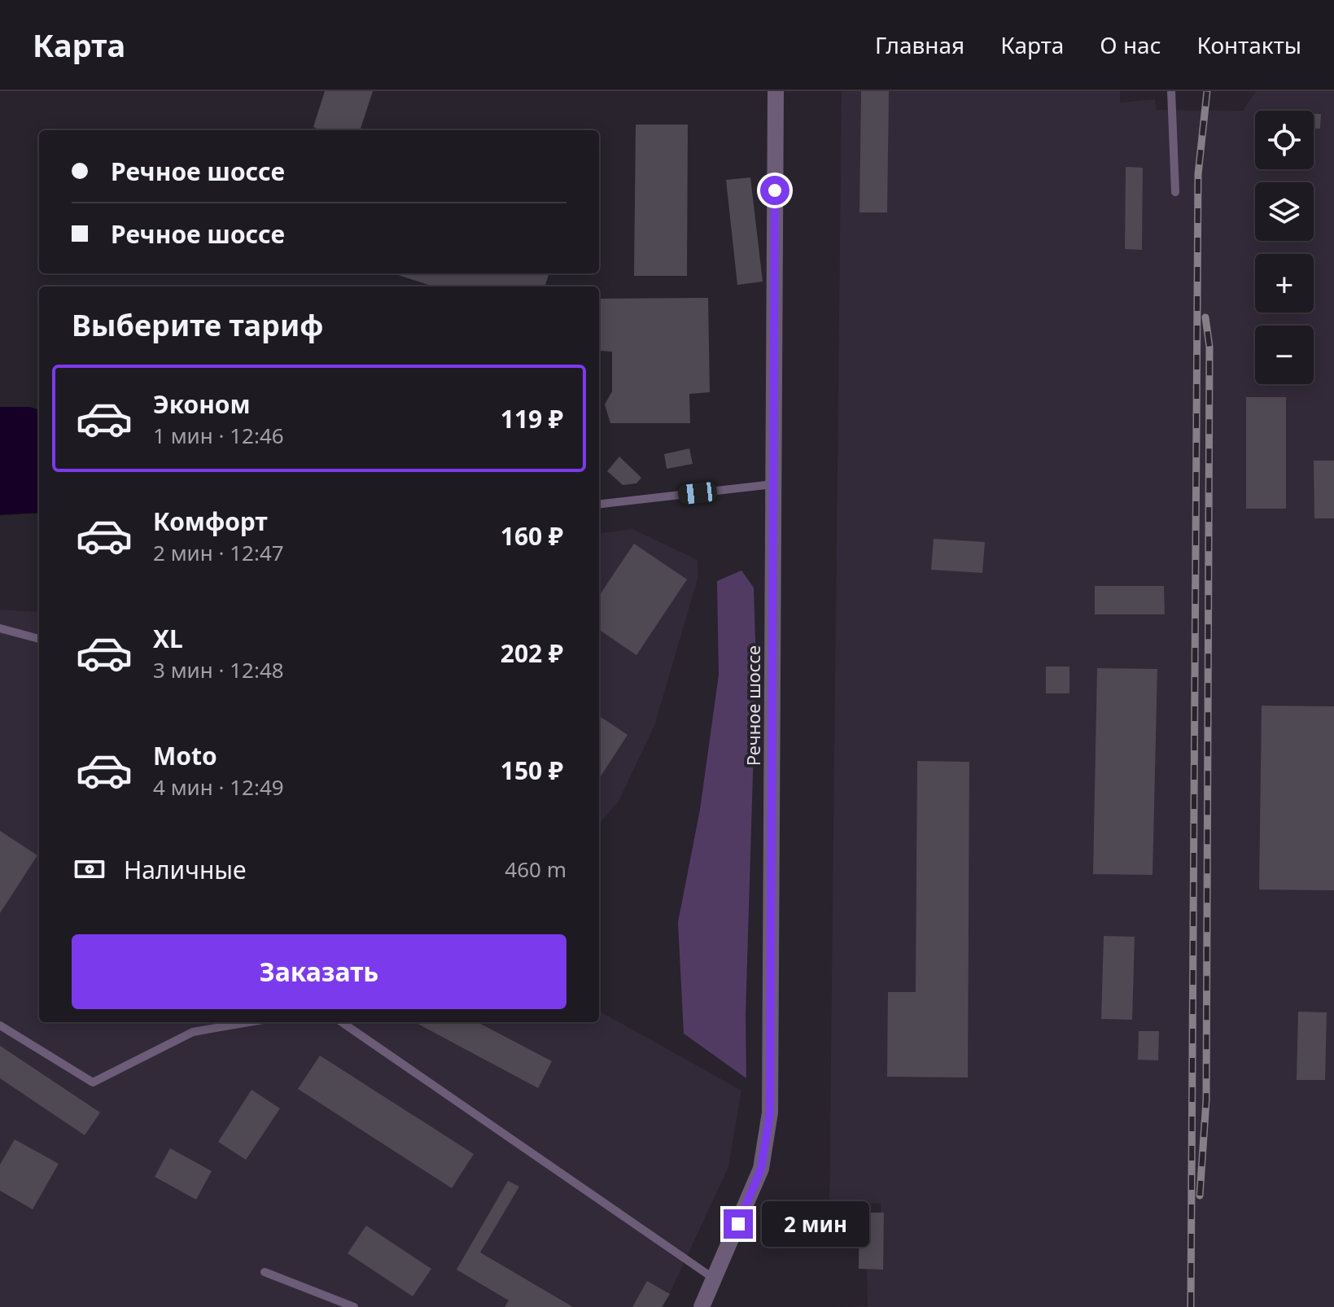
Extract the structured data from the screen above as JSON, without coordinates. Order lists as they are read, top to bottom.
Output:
{
  "streets": {
    "street": ["Речное шоссе"]
  },
  "page": {
    "header": "Карта",
    "nav": [
      "Главная",
      "Карта",
      "О нас",
      "Контакты"
    ],
    "map_buttons": ["+", "−"],
    "banner": ["Речное шоссе", "Речное шоссе"],
    "heading": "Выберите тариф",
    "list": [
      {
        "name": "Эконом",
        "note": "1 мин · 12:46",
        "value": "119 ₽"
      },
      {
        "name": "Комфорт",
        "note": "2 мин · 12:47",
        "value": "160 ₽"
      },
      {
        "name": "XL",
        "note": "3 мин · 12:48",
        "value": "202 ₽"
      },
      {
        "name": "Moto",
        "note": "4 мин · 12:49",
        "value": "150 ₽"
      }
    ],
    "pay": ["Наличные", "460 m"],
    "buttons": "Заказать",
    "bubble": "2 мин"
  }
}
